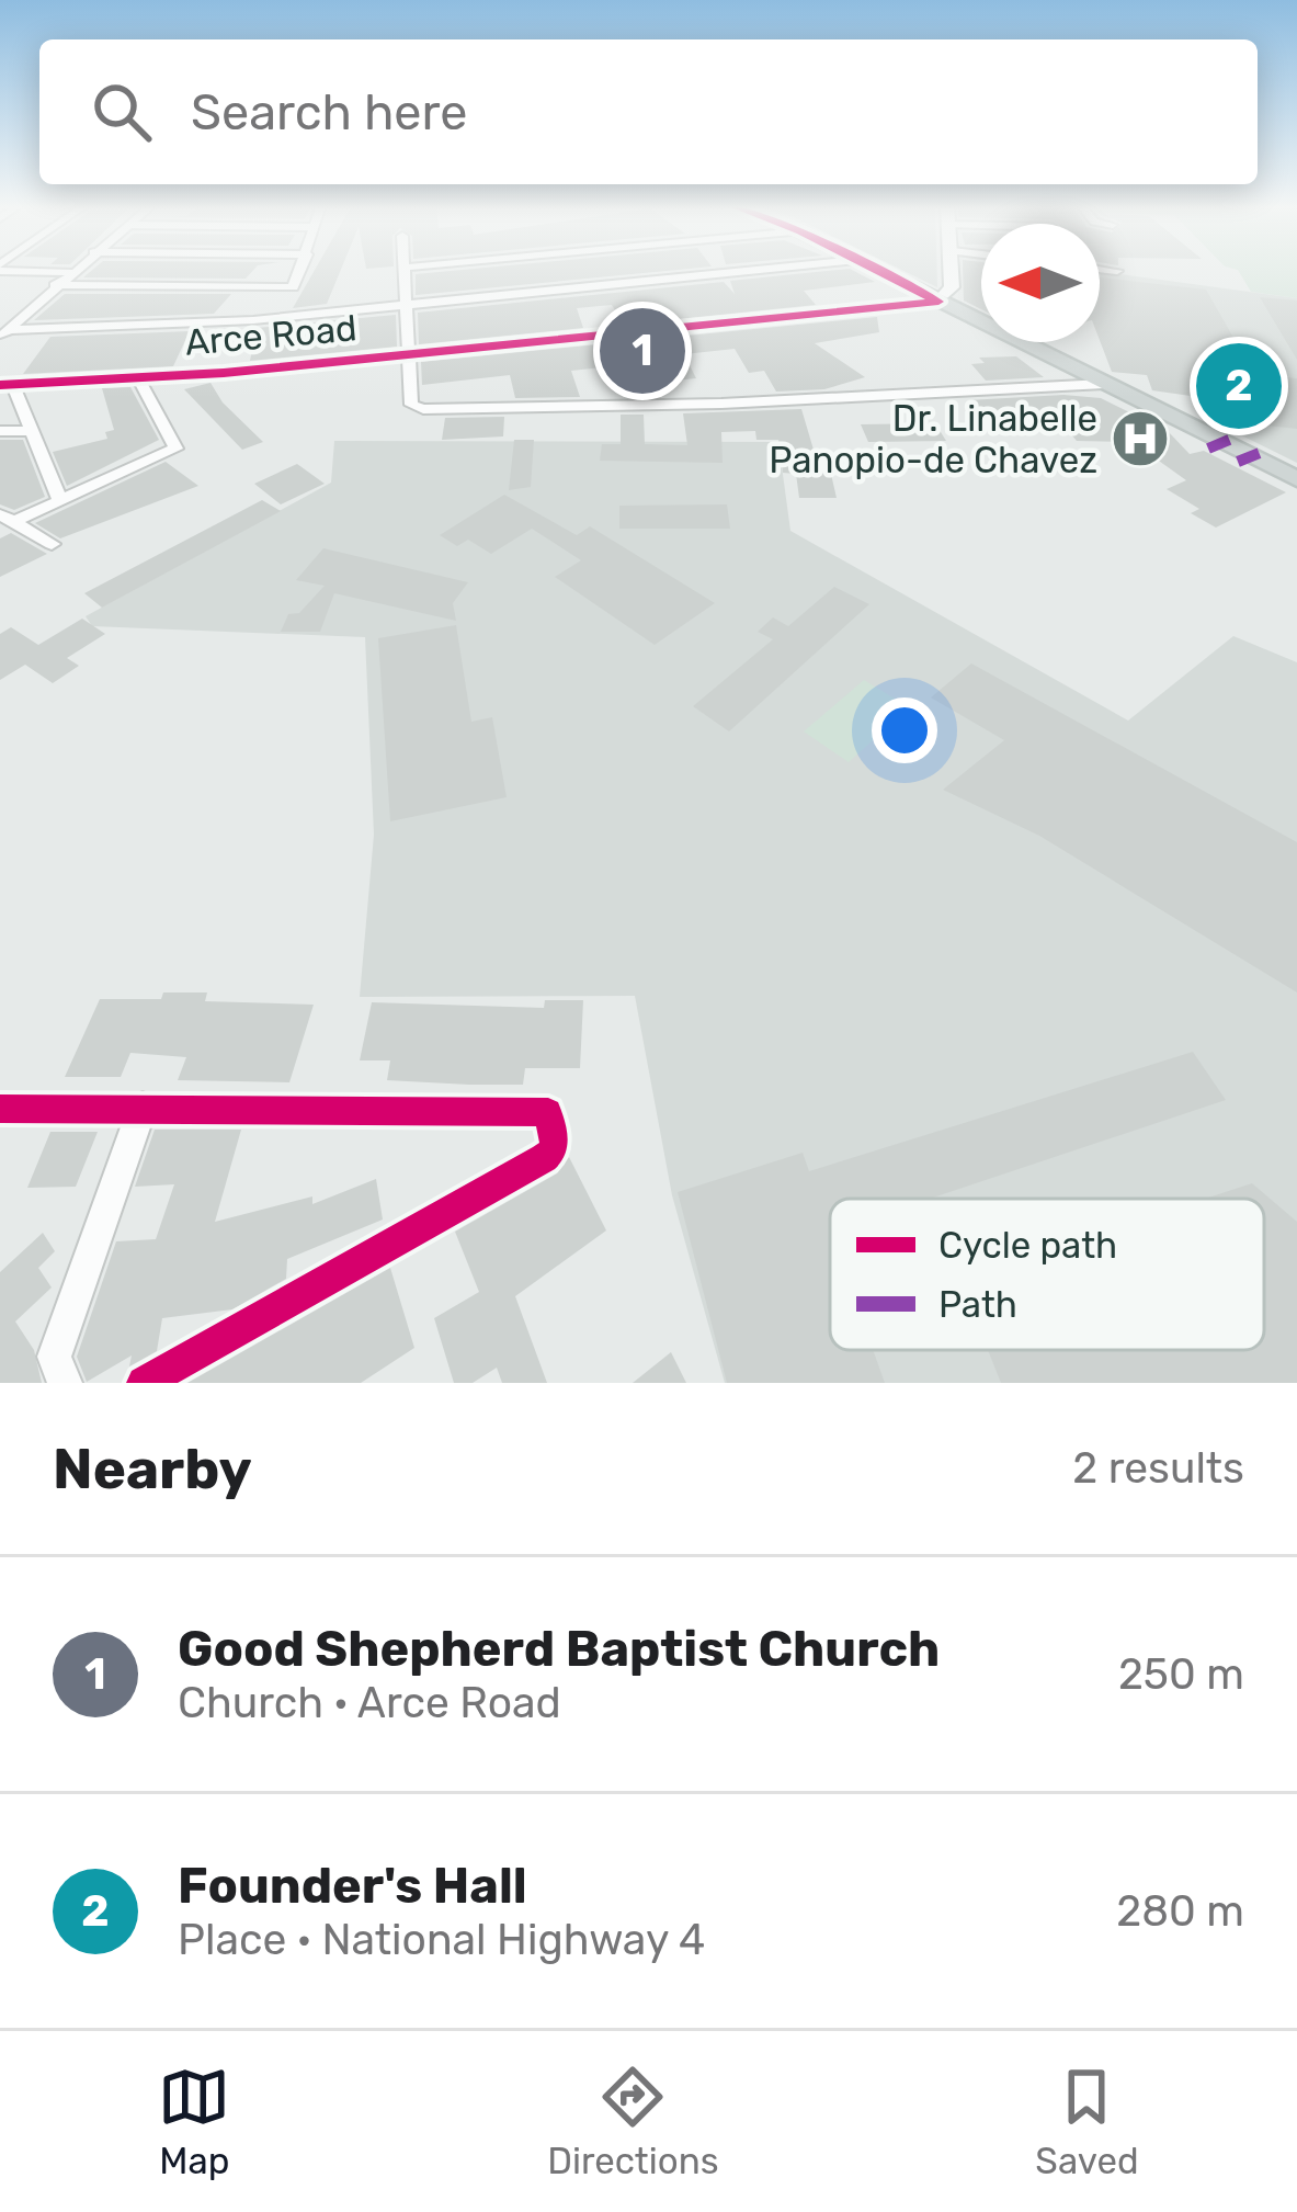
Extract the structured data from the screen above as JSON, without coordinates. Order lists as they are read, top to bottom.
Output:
{
  "streets": {
    "street": ["Arce Road"]
  },
  "places": {
    "hospital": ["Dr. Linabelle Panopio-de Chavez"]
  },
  "legend": ["Cycle path", "Path"],
  "north": "left",
  "page": {
    "search": "Search here",
    "pins": ["1", "2"],
    "heading": ["Nearby", "2 results"],
    "list": [
      {
        "mark": "1",
        "name": "Good Shepherd Baptist Church",
        "note": "Church · Arce Road",
        "value": "250 m"
      },
      {
        "mark": "2",
        "name": "Founder's Hall",
        "note": "Place · National Highway 4",
        "value": "280 m"
      }
    ],
    "nav": ["Map", "Directions", "Saved"]
  }
}
